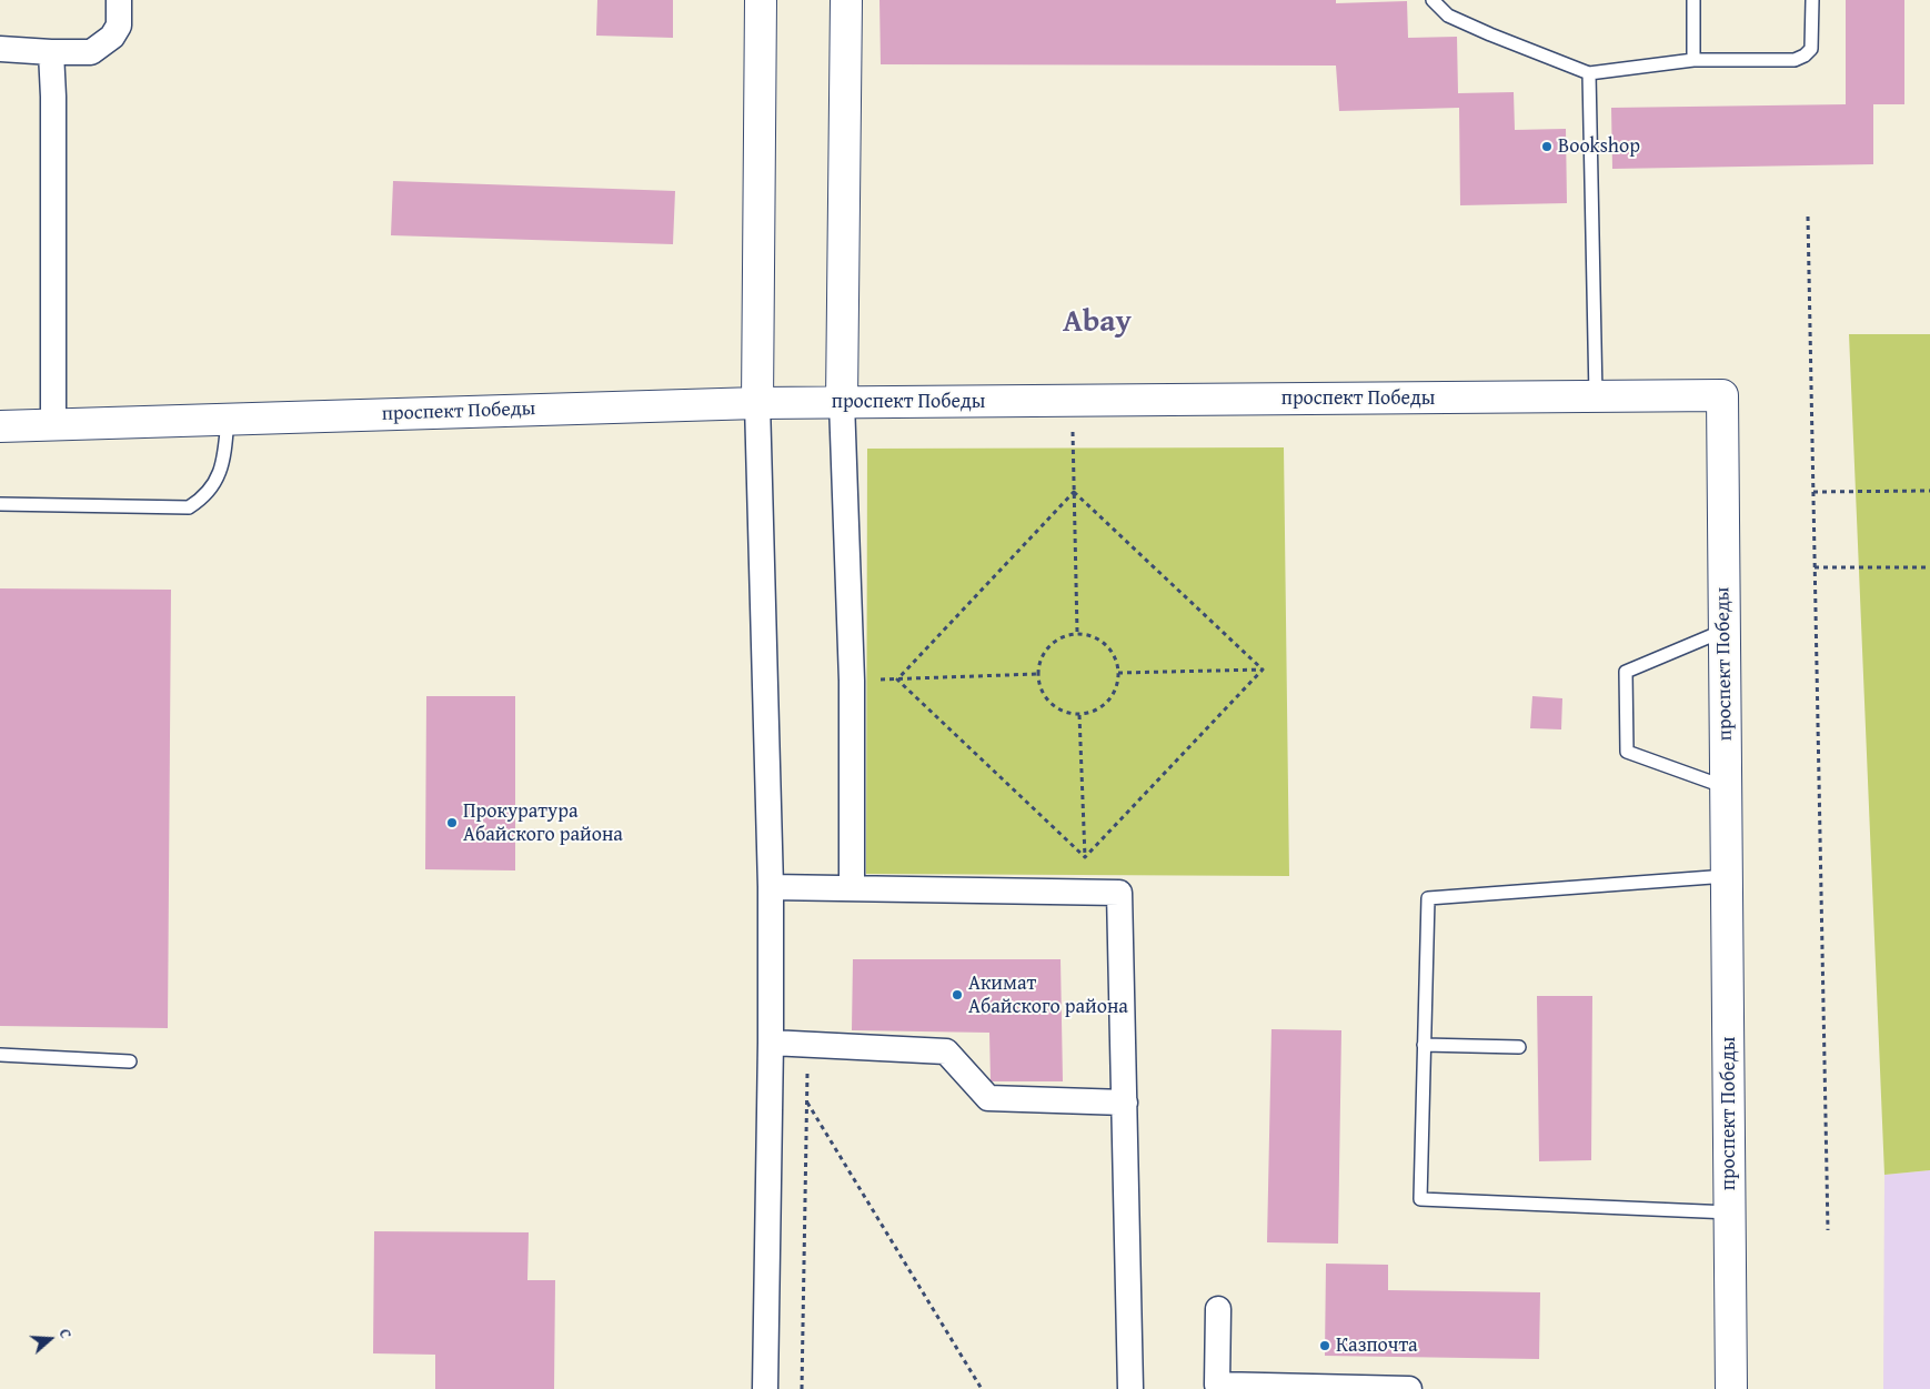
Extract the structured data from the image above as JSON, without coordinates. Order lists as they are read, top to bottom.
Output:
{
  "streets": {
    "street": ["проспект Победы"]
  },
  "districts": ["Abay"],
  "places": [
    "Bookshop",
    "Прокуратура Абайского района",
    "Акимат Абайского района",
    "Казпочта"
  ],
  "north": "right"
}
